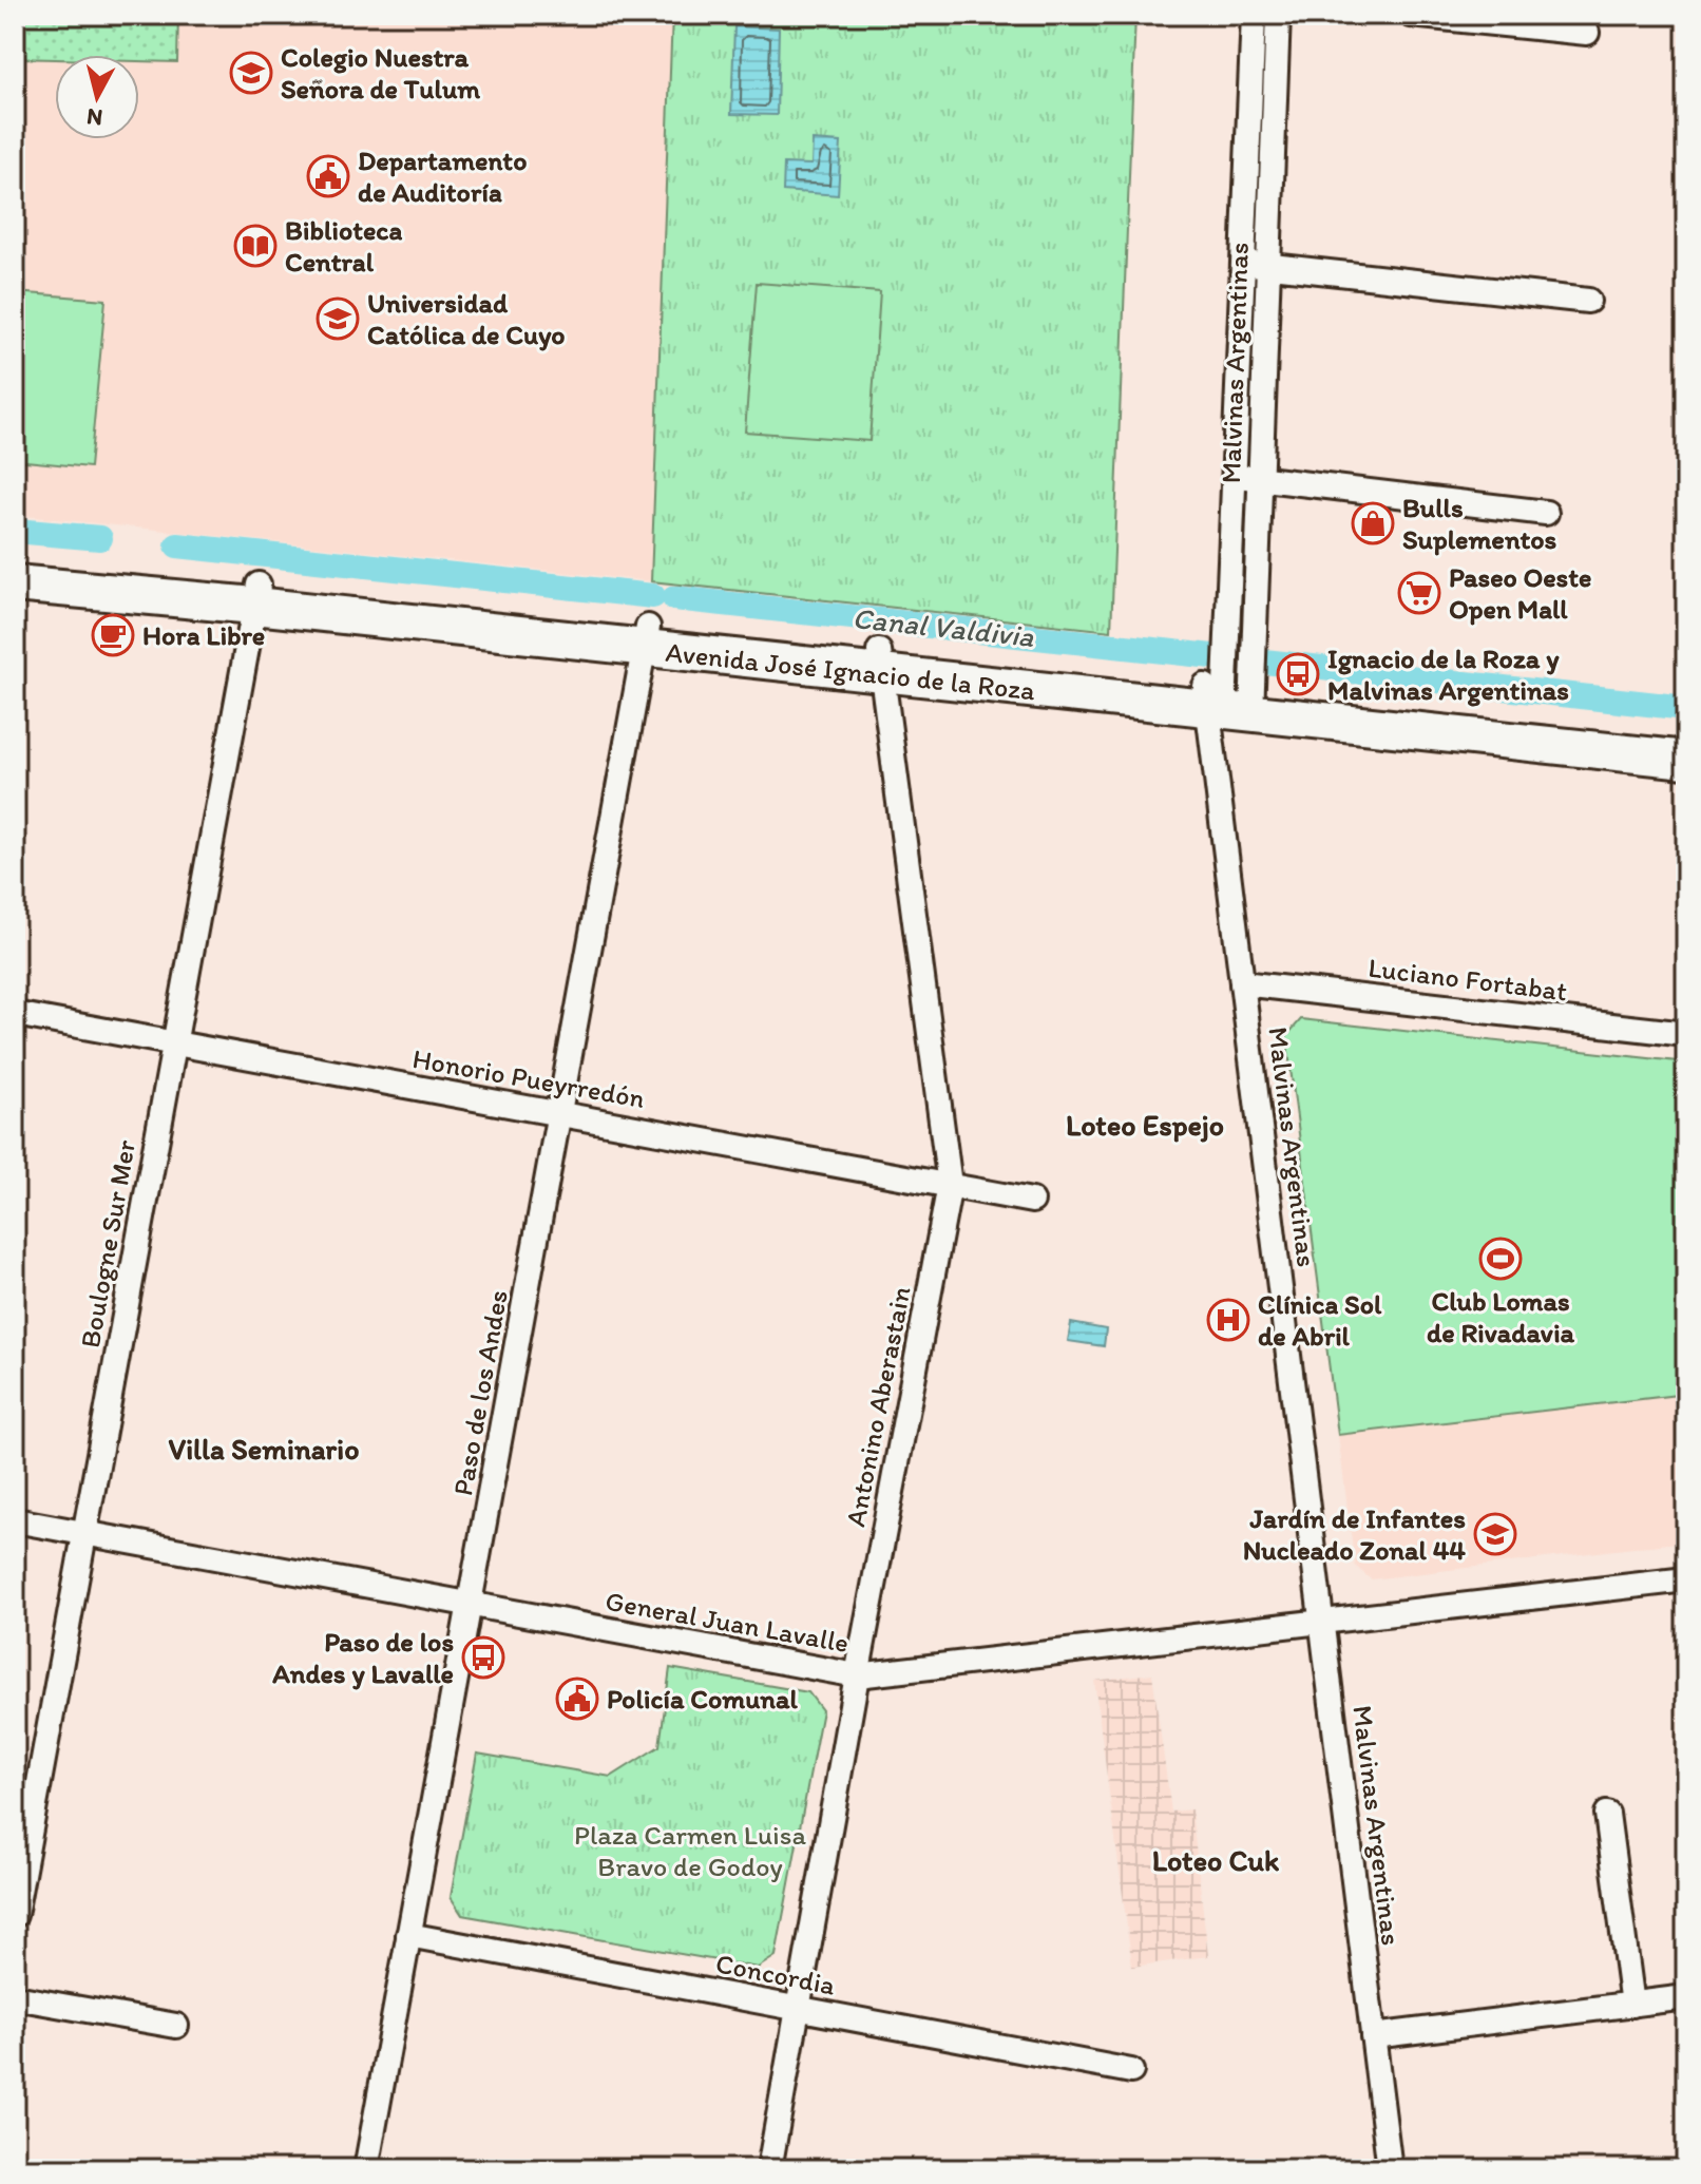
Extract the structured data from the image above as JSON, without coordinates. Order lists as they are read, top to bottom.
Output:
{
  "streets": {
    "main road": ["Avenida José Ignacio de la Roza"],
    "street": [
      "Malvinas Argentinas",
      "Luciano Fortabat",
      "Honorio Pueyrredón",
      "Boulogne Sur Mer",
      "Paso de los Andes",
      "Antonino Aberastain",
      "General Juan Lavalle",
      "Concordia"
    ]
  },
  "crossings": [
    ["Malvinas Argentinas", "Avenida José Ignacio de la Roza"],
    ["Malvinas Argentinas", "Luciano Fortabat"],
    ["Malvinas Argentinas", "General Juan Lavalle"],
    ["Avenida José Ignacio de la Roza", "Boulogne Sur Mer"],
    ["Avenida José Ignacio de la Roza", "Paso de los Andes"],
    ["Avenida José Ignacio de la Roza", "Antonino Aberastain"],
    ["Honorio Pueyrredón", "Boulogne Sur Mer"],
    ["Honorio Pueyrredón", "Paso de los Andes"],
    ["Honorio Pueyrredón", "Antonino Aberastain"],
    ["Boulogne Sur Mer", "General Juan Lavalle"],
    ["Paso de los Andes", "General Juan Lavalle"],
    ["Paso de los Andes", "Concordia"],
    ["Antonino Aberastain", "General Juan Lavalle"],
    ["Antonino Aberastain", "Concordia"]
  ],
  "districts": ["Loteo Espejo", "Villa Seminario", "Loteo Cuk"],
  "water": ["Canal Valdivia"],
  "parks": ["Plaza Carmen Luisa Bravo de Godoy"],
  "places": {
    "school or university": ["Colegio Nuestra Señora de Tulum", "Universidad Católica de Cuyo", "Jardín de Infantes Nucleado Zonal 44"],
    "public building": ["Departamento de Auditoría", "Policía Comunal"],
    "library": ["Biblioteca Central"],
    "shop": ["Bulls Suplementos"],
    "supermarket": ["Paseo Oeste Open Mall"],
    "cafe": ["Hora Libre"],
    "bus stop": ["Ignacio de la Roza y Malvinas Argentinas", "Paso de los Andes y Lavalle"],
    "sports": ["Club Lomas de Rivadavia"],
    "hospital": ["Clínica Sol de Abril"]
  },
  "north": "bottom"
}
